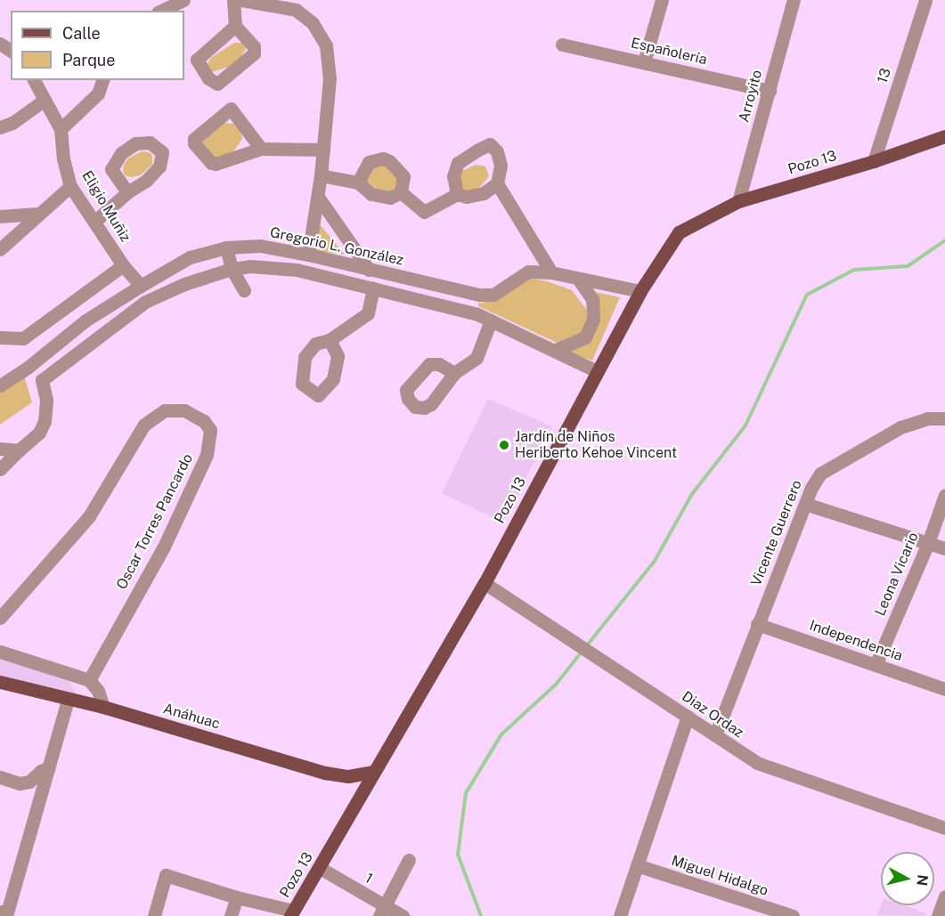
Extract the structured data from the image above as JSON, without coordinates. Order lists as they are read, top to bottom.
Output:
{
  "streets": {
    "main road": ["Pozo 13", "Anáhuac"],
    "street": [
      "Españolería",
      "13",
      "Arroyito",
      "Eligio Muñiz",
      "Gregorio L. González",
      "Oscar Torres Pancardo",
      "Vicente Guerrero",
      "Leona Vicario",
      "Independencia",
      "Diaz Ordaz",
      "Miguel Hidalgo",
      "1"
    ]
  },
  "crossings": [
    ["Españolería", "Arroyito"],
    ["13", "Pozo 13"],
    ["Arroyito", "Pozo 13"],
    ["Pozo 13", "Gregorio L. González"],
    ["Pozo 13", "Diaz Ordaz"],
    ["Pozo 13", "Anáhuac"],
    ["Pozo 13", "1"],
    ["Eligio Muñiz", "Gregorio L. González"],
    ["Vicente Guerrero", "Independencia"],
    ["Vicente Guerrero", "Diaz Ordaz"],
    ["Leona Vicario", "Independencia"]
  ],
  "places": ["Jardín de Niños Heriberto Kehoe Vincent"],
  "legend": ["Calle", "Parque"],
  "north": "right"
}
